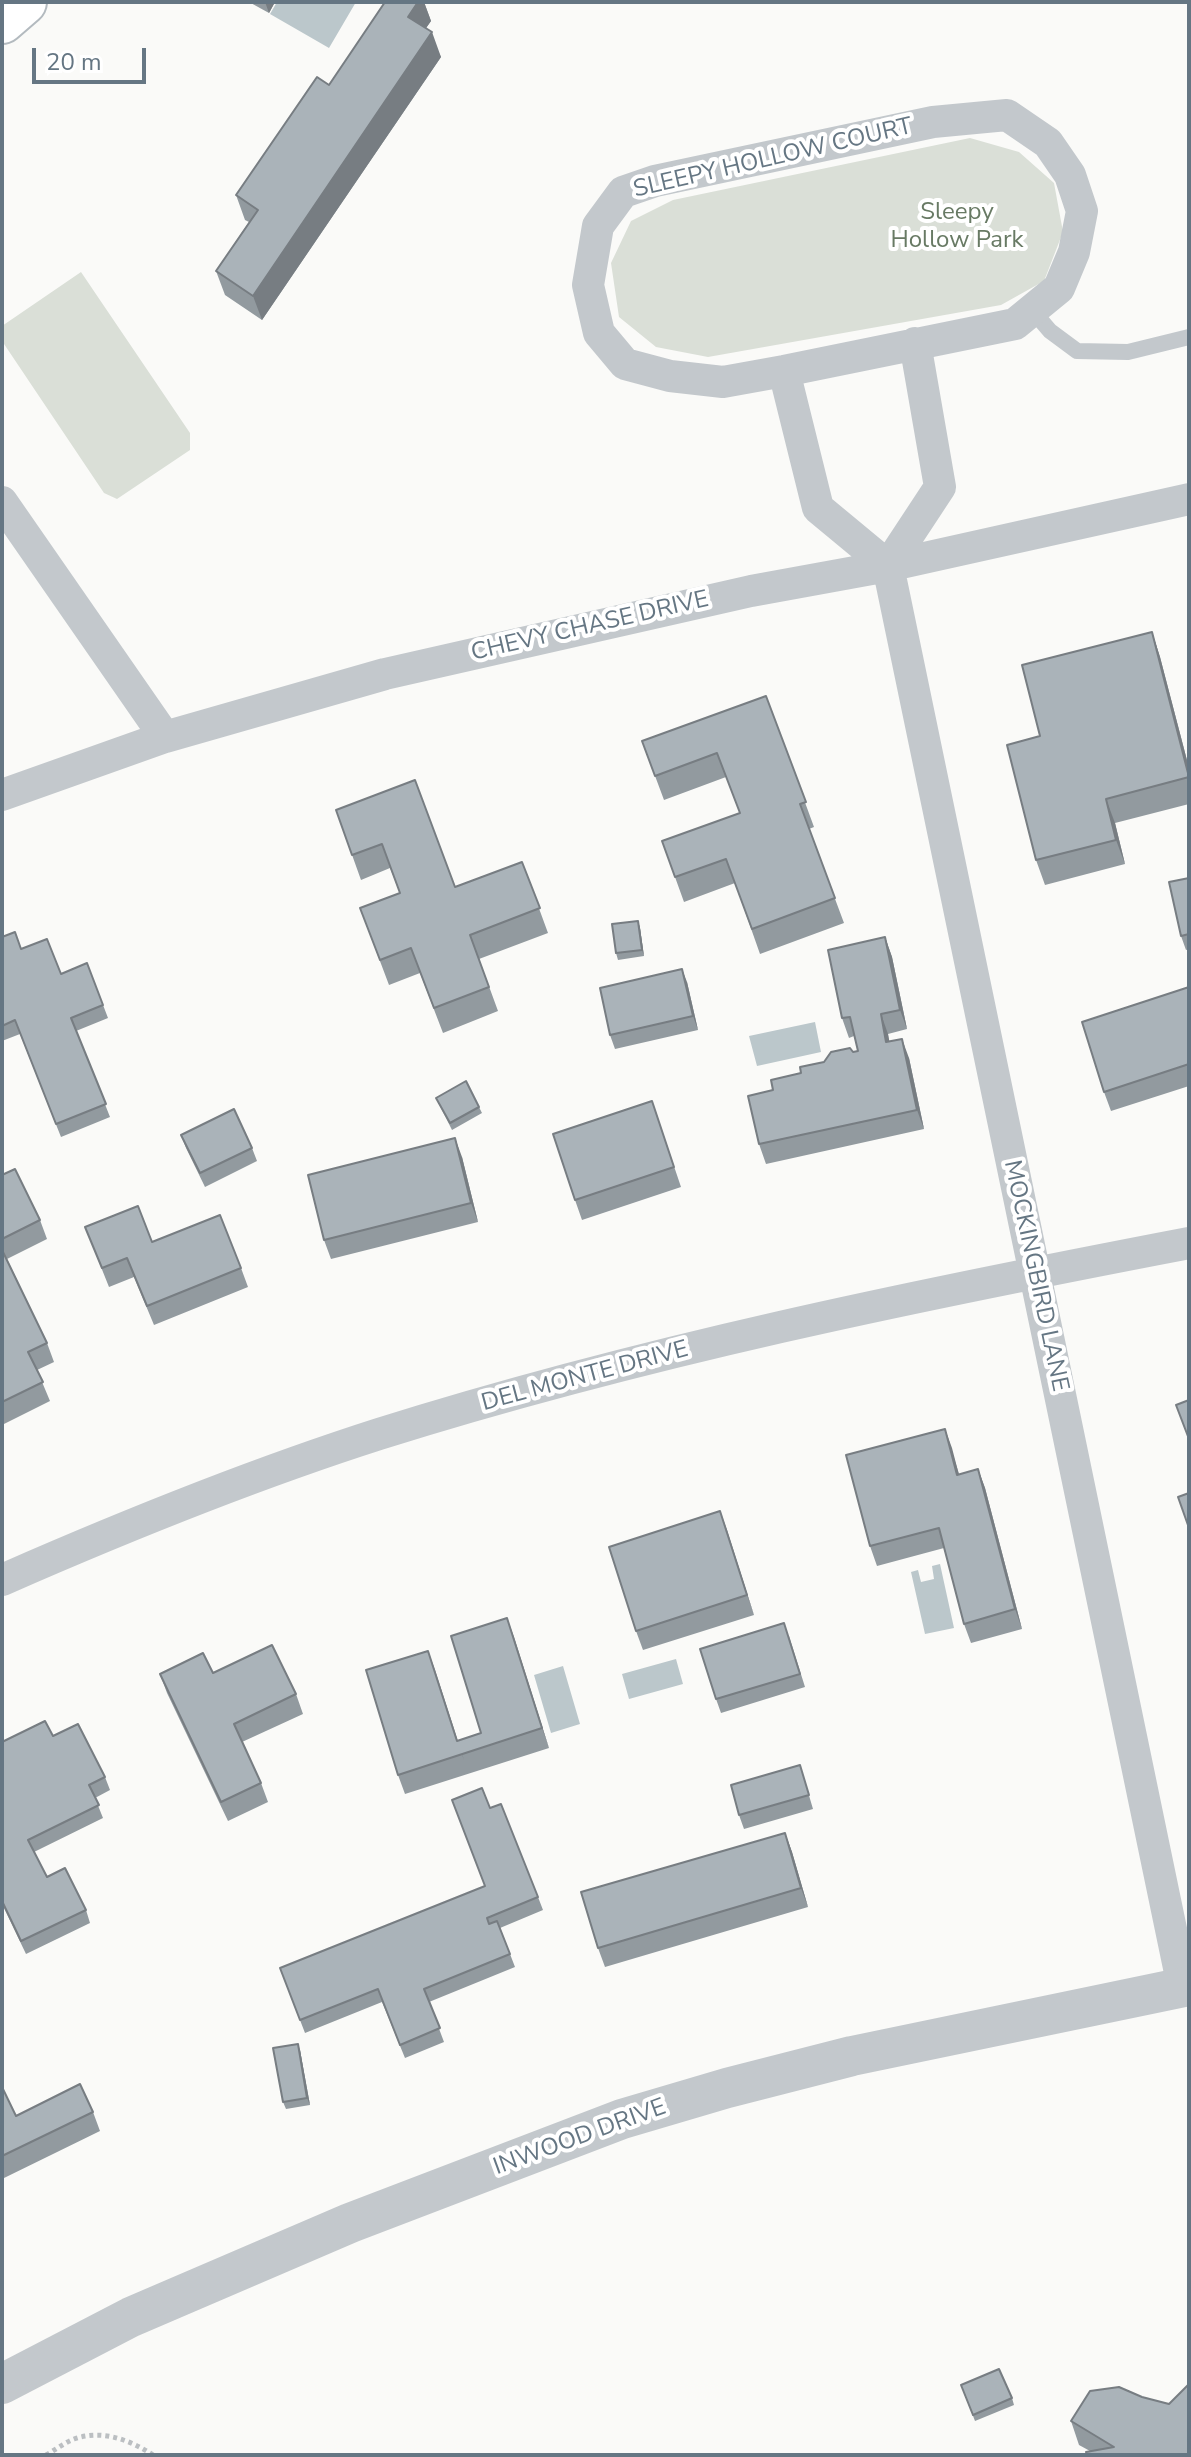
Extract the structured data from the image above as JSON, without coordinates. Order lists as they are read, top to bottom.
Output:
{
  "streets": {
    "street": [
      "SLEEPY HOLLOW COURT",
      "CHEVY CHASE DRIVE",
      "MOCKINGBIRD LANE",
      "DEL MONTE DRIVE",
      "INWOOD DRIVE"
    ]
  },
  "crossings": [
    ["CHEVY CHASE DRIVE", "MOCKINGBIRD LANE"],
    ["MOCKINGBIRD LANE", "DEL MONTE DRIVE"],
    ["MOCKINGBIRD LANE", "INWOOD DRIVE"]
  ],
  "parks": ["Sleepy Hollow Park"],
  "scale_bar": "20 m"
}
